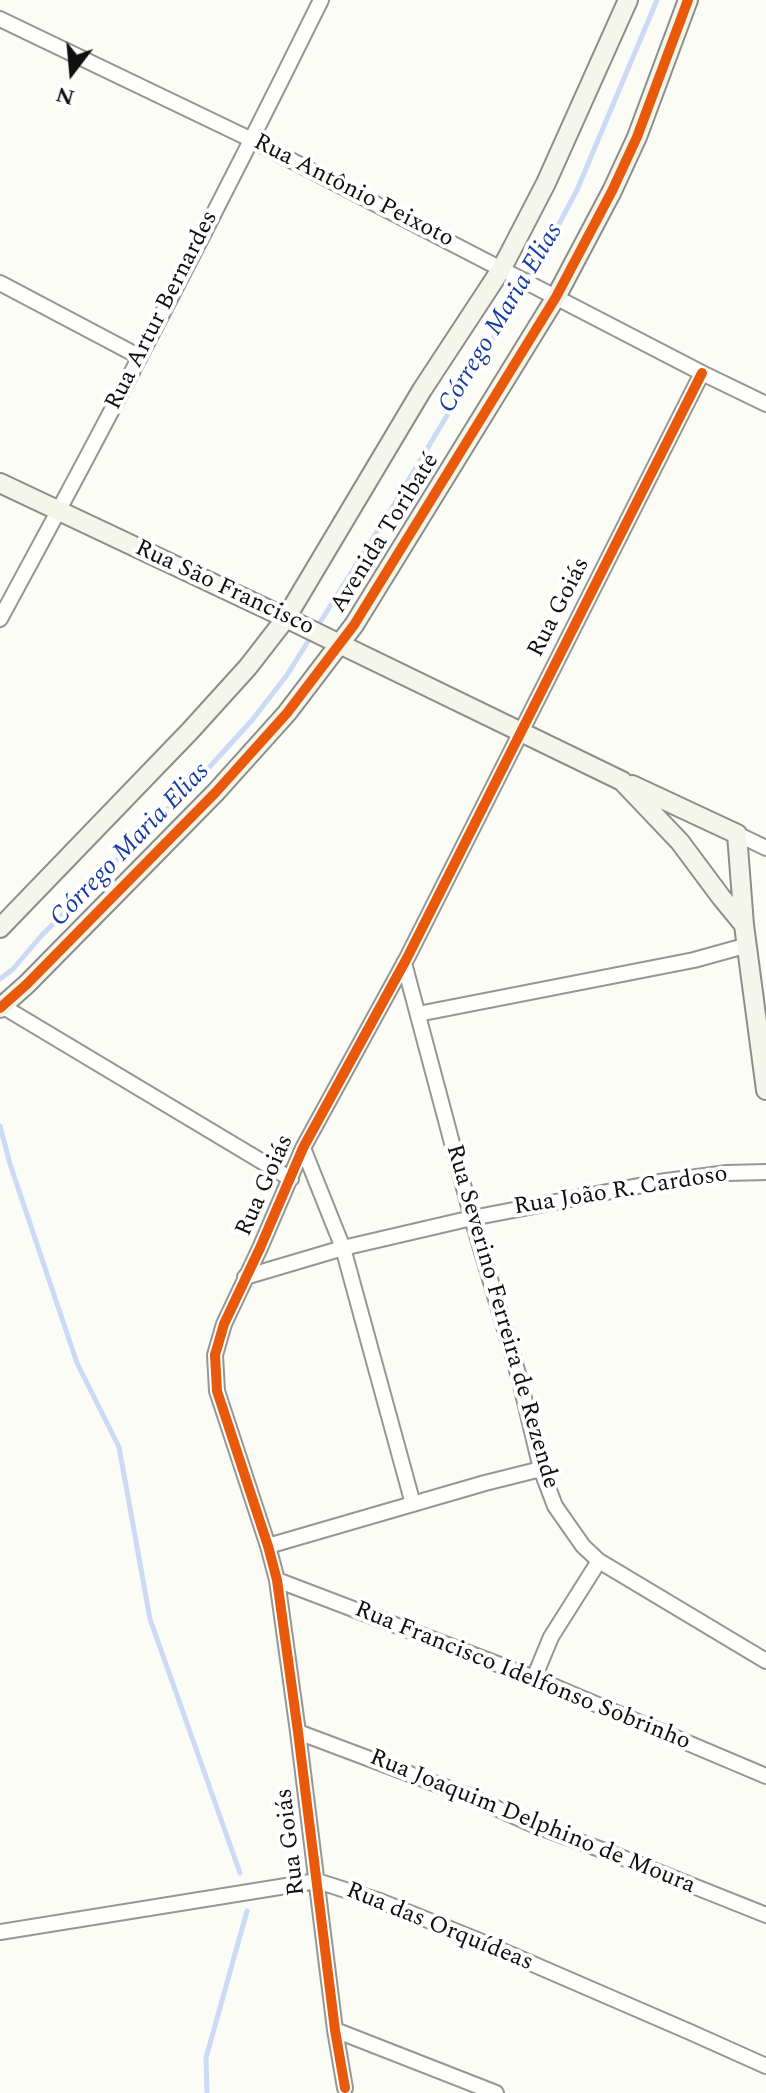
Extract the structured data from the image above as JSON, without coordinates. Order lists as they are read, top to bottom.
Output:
{
  "streets": {
    "street": [
      "Rua Antônio Peixoto",
      "Rua Artur Bernardes",
      "Avenida Toribaté",
      "Rua São Francisco",
      "Rua Goiás",
      "Rua João R. Cardoso",
      "Rua Severino Ferreira de Rezende",
      "Rua Francisco Idelfonso Sobrinho",
      "Rua Joaquim Delphino de Moura",
      "Rua das Orquídeas"
    ]
  },
  "crossings": [
    ["Rua Antônio Peixoto", "Rua Artur Bernardes"],
    ["Rua Antônio Peixoto", "Avenida Toribaté"],
    ["Rua Antônio Peixoto", "Rua Goiás"],
    ["Rua Artur Bernardes", "Rua São Francisco"],
    ["Avenida Toribaté", "Rua São Francisco"],
    ["Rua São Francisco", "Rua Goiás"],
    ["Rua Goiás", "Rua João R. Cardoso"],
    ["Rua Goiás", "Rua Severino Ferreira de Rezende"],
    ["Rua Goiás", "Rua Francisco Idelfonso Sobrinho"],
    ["Rua Goiás", "Rua Joaquim Delphino de Moura"],
    ["Rua Goiás", "Rua das Orquídeas"],
    ["Rua João R. Cardoso", "Rua Severino Ferreira de Rezende"]
  ],
  "water": ["Córrego Maria Elias"],
  "north": "bottom"
}
